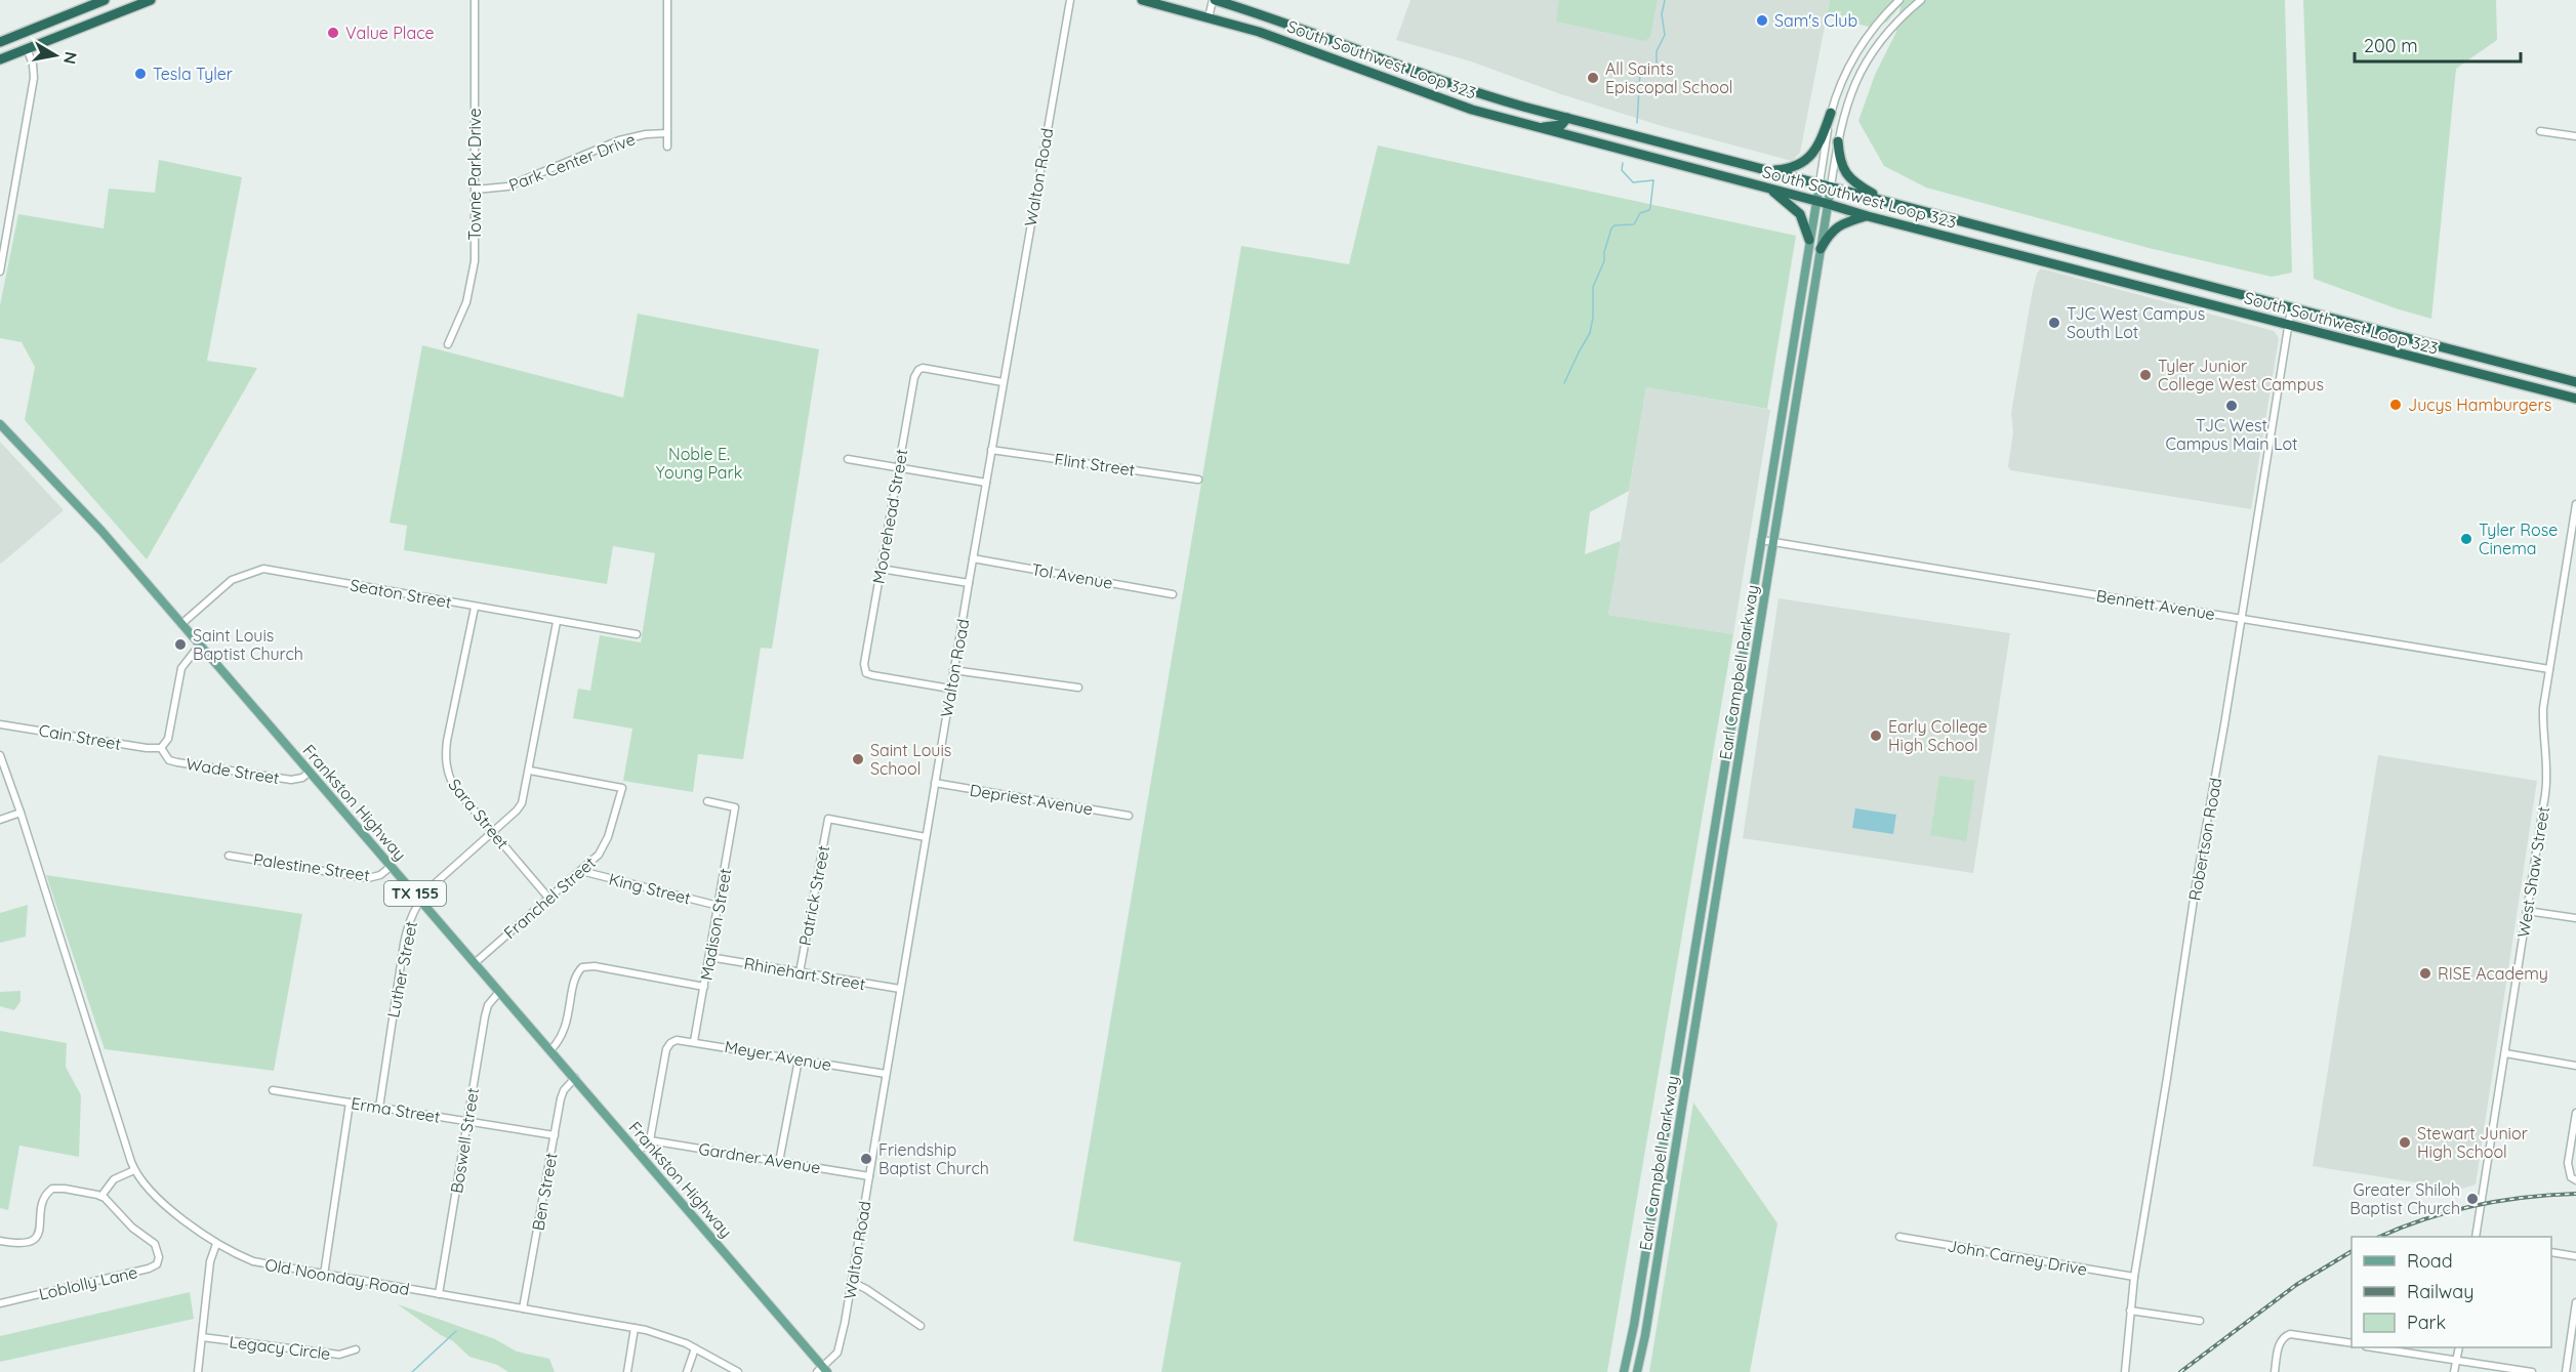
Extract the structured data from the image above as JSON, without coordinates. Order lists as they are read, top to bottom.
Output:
{
  "streets": {
    "highway": ["South Southwest Loop 323"],
    "main road": ["Earl Campbell Parkway", "Frankston Highway", "TX 155"],
    "street": [
      "Park Center Drive",
      "Towne Park Drive",
      "Walton Road",
      "Flint Street",
      "Moorehead Street",
      "Tol Avenue",
      "Seaton Street",
      "Bennett Avenue",
      "Cain Street",
      "Wade Street",
      "Depriest Avenue",
      "Sara Street",
      "Robertson Road",
      "Palestine Street",
      "West Shaw Street",
      "King Street",
      "Patrick Street",
      "Franchel Street",
      "Madison Street",
      "Luther Street",
      "Rhinehart Street",
      "Meyer Avenue",
      "Erma Street",
      "Boswell Street",
      "Gardner Avenue",
      "Ben Street",
      "John Carney Drive",
      "Old Noonday Road",
      "Loblolly Lane",
      "Legacy Circle"
    ]
  },
  "crossings": [
    ["South Southwest Loop 323", "Earl Campbell Parkway"],
    ["South Southwest Loop 323", "Robertson Road"],
    ["Park Center Drive", "Towne Park Drive"],
    ["Walton Road", "Flint Street"],
    ["Walton Road", "Moorehead Street"],
    ["Walton Road", "Tol Avenue"],
    ["Walton Road", "Depriest Avenue"],
    ["Walton Road", "Frankston Highway"],
    ["Walton Road", "Patrick Street"],
    ["Walton Road", "Rhinehart Street"],
    ["Walton Road", "Meyer Avenue"],
    ["Walton Road", "Gardner Avenue"],
    ["Seaton Street", "Frankston Highway"],
    ["Seaton Street", "Sara Street"],
    ["Seaton Street", "Luther Street"],
    ["Bennett Avenue", "Earl Campbell Parkway"],
    ["Bennett Avenue", "Robertson Road"],
    ["Bennett Avenue", "West Shaw Street"],
    ["Cain Street", "Wade Street"],
    ["Wade Street", "Frankston Highway"],
    ["Frankston Highway", "Palestine Street"],
    ["Frankston Highway", "Franchel Street"],
    ["Frankston Highway", "Luther Street"],
    ["Frankston Highway", "Boswell Street"],
    ["Frankston Highway", "Ben Street"],
    ["Sara Street", "Franchel Street"],
    ["Sara Street", "Luther Street"],
    ["Robertson Road", "John Carney Drive"],
    ["King Street", "Franchel Street"],
    ["King Street", "Madison Street"],
    ["Patrick Street", "Rhinehart Street"],
    ["Franchel Street", "Luther Street"],
    ["Madison Street", "Rhinehart Street"],
    ["Madison Street", "Meyer Avenue"],
    ["Luther Street", "Erma Street"],
    ["Meyer Avenue", "Gardner Avenue"],
    ["Erma Street", "Boswell Street"],
    ["Erma Street", "Ben Street"],
    ["Boswell Street", "Old Noonday Road"],
    ["Ben Street", "Old Noonday Road"]
  ],
  "parks": ["Noble E. Young Park"],
  "places": [
    "Sam's Club",
    "Value Place",
    "Tesla Tyler",
    "All Saints Episcopal School",
    "TJC West Campus South Lot",
    "Tyler Junior College West Campus",
    "Jucys Hamburgers",
    "TJC West Campus Main Lot",
    "Tyler Rose Cinema",
    "Saint Louis Baptist Church",
    "Early College High School",
    "Saint Louis School",
    "RISE Academy",
    "Stewart Junior High School",
    "Friendship Baptist Church",
    "Greater Shiloh Baptist Church"
  ],
  "legend": ["Road", "Railway", "Park"],
  "scale_bar": "200 m",
  "north": "right"
}
